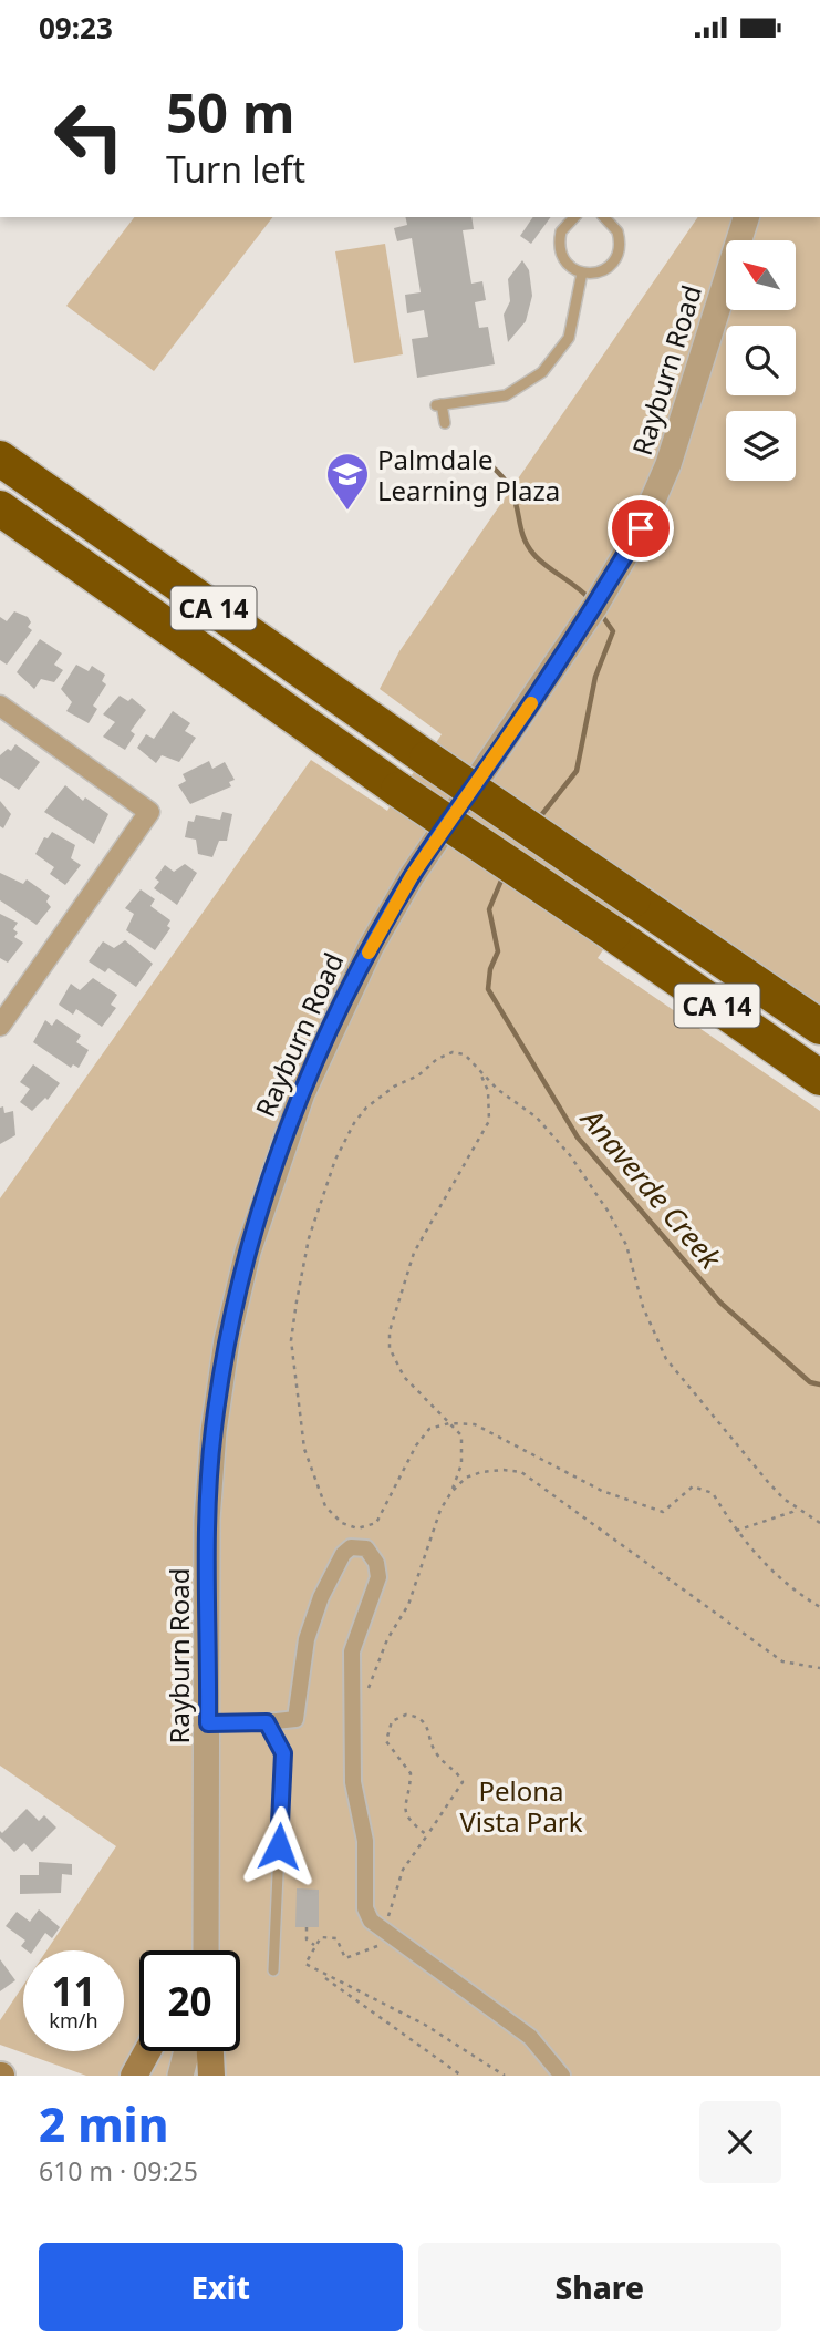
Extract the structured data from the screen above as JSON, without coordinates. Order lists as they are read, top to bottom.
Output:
{
  "streets": {
    "highway": ["CA 14"],
    "street": ["Rayburn Road"]
  },
  "water": ["Anaverde Creek"],
  "parks": ["Pelona Vista Park"],
  "places": {
    "school or university": ["Palmdale Learning Plaza"]
  },
  "north": "top left",
  "page": {
    "status": "09:23",
    "turn": ["50 m", "Turn left"],
    "speed": "11 km/h",
    "limit": "20",
    "heading": ["2 min", "610 m · 09:25"],
    "buttons": ["Exit", "Share"]
  }
}
